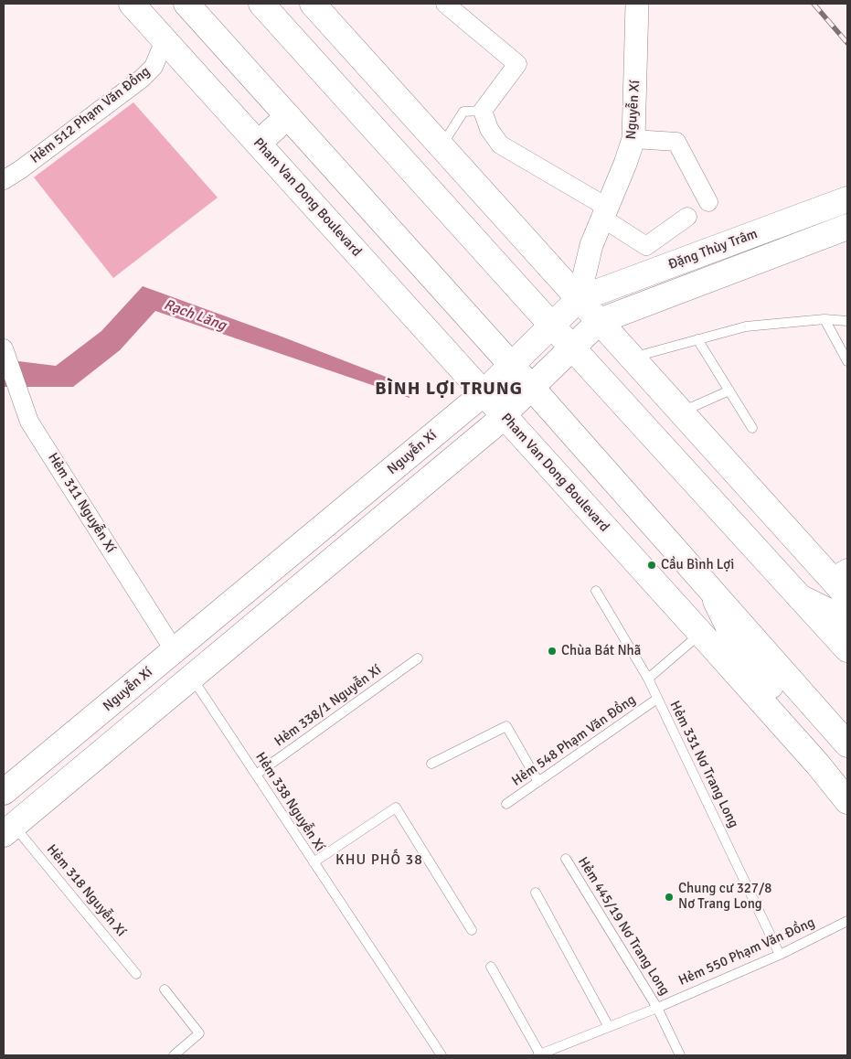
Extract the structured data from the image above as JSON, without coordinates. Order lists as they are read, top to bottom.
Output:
{
  "streets": {
    "main road": ["Nguyễn Xí", "Pham Van Dong Boulevard", "Đặng Thùy Trâm"],
    "street": ["Hẻm 512 Phạm Văn Đồng", "Hẻm 311 Nguyễn Xí"],
    "lane": [
      "Hẻm 338/1 Nguyễn Xí",
      "Hẻm 548 Phạm Văn Đồng",
      "Hẻm 331 Nơ Trang Long",
      "Hẻm 338 Nguyễn Xí",
      "Hẻm 318 Nguyễn Xí",
      "Hẻm 445/19 Nơ Trang Long",
      "Hẻm 550 Phạm Văn Đồng"
    ]
  },
  "crossings": [
    ["Nguyễn Xí", "Pham Van Dong Boulevard"],
    ["Nguyễn Xí", "Đặng Thùy Trâm"],
    ["Nguyễn Xí", "Hẻm 311 Nguyễn Xí"],
    ["Hẻm 512 Phạm Văn Đồng", "Pham Van Dong Boulevard"],
    ["Hẻm 338/1 Nguyễn Xí", "Hẻm 338 Nguyễn Xí"],
    ["Hẻm 548 Phạm Văn Đồng", "Hẻm 331 Nơ Trang Long"],
    ["Hẻm 331 Nơ Trang Long", "Hẻm 550 Phạm Văn Đồng"],
    ["Hẻm 445/19 Nơ Trang Long", "Hẻm 550 Phạm Văn Đồng"]
  ],
  "districts": ["BÌNH LỢI TRUNG", "KHU PHỐ 38"],
  "water": ["Rạch Lăng"],
  "places": ["Cầu Bình Lợi", "Chùa Bát Nhã", "Chung cư 327/8 Nơ Trang Long"]
}
